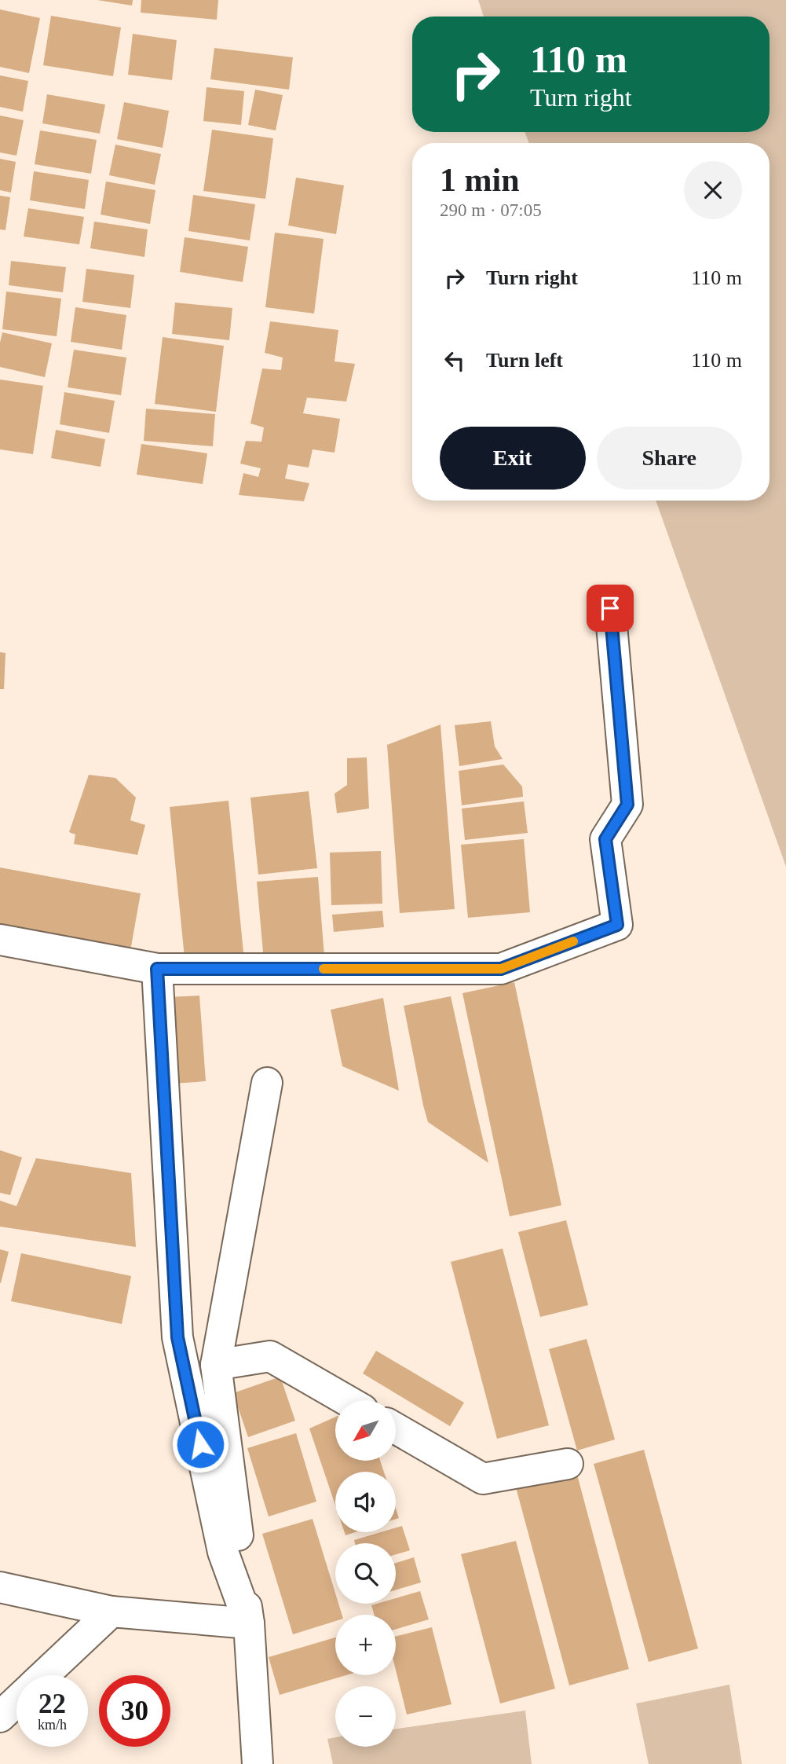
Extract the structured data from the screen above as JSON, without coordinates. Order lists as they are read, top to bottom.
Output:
{
  "north": "bottom left",
  "page": {
    "turn": ["110 m", "Turn right"],
    "heading": ["1 min", "290 m · 07:05"],
    "list": [
      {
        "name": "Turn right",
        "value": "110 m"
      },
      {
        "name": "Turn left",
        "value": "110 m"
      }
    ],
    "buttons": ["Exit", "Share"],
    "map_buttons": ["+", "−"],
    "speed": "22 km/h",
    "limit": "30"
  }
}
